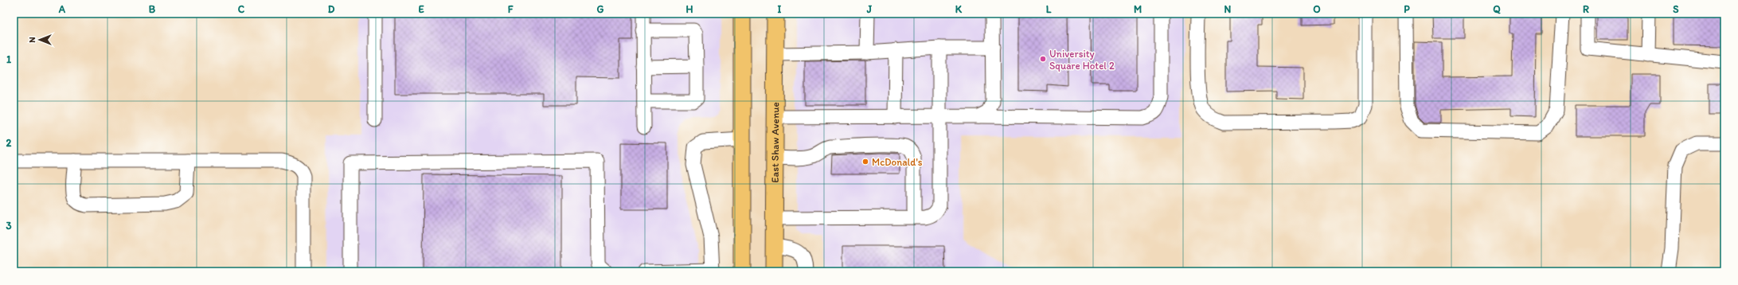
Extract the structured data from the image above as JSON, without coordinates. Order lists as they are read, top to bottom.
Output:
{
  "streets": {
    "main road": ["East Shaw Avenue"]
  },
  "places": ["University Square Hotel 2", "McDonald's"],
  "north": "left",
  "grid": {
    "columns": [
      "A",
      "B",
      "C",
      "D",
      "E",
      "F",
      "G",
      "H",
      "I",
      "J",
      "K",
      "L",
      "M",
      "N",
      "O",
      "P",
      "Q",
      "R",
      "S"
    ],
    "rows": ["1", "2", "3"]
  }
}
